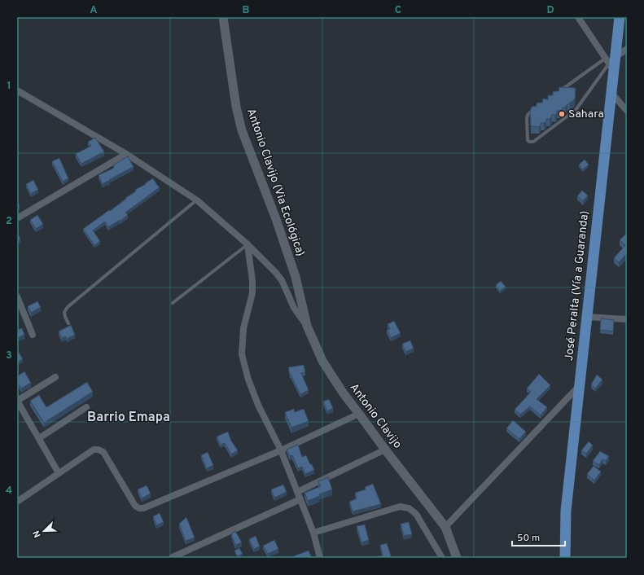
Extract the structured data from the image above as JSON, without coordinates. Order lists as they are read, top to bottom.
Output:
{
  "streets": {
    "highway": ["José Peralta (Vía a Guaranda)"],
    "main road": ["Antonio Clavijo (Via Ecológica)", "Antonio Clavijo"]
  },
  "crossings": [
    ["Antonio Clavijo (Via Ecológica)", "Antonio Clavijo"]
  ],
  "districts": ["Barrio Emapa"],
  "places": ["Sahara"],
  "scale_bar": "50 m",
  "north": "bottom left",
  "grid": {
    "columns": [
      "A",
      "B",
      "C",
      "D"
    ],
    "rows": [
      "1",
      "2",
      "3",
      "4"
    ]
  }
}
